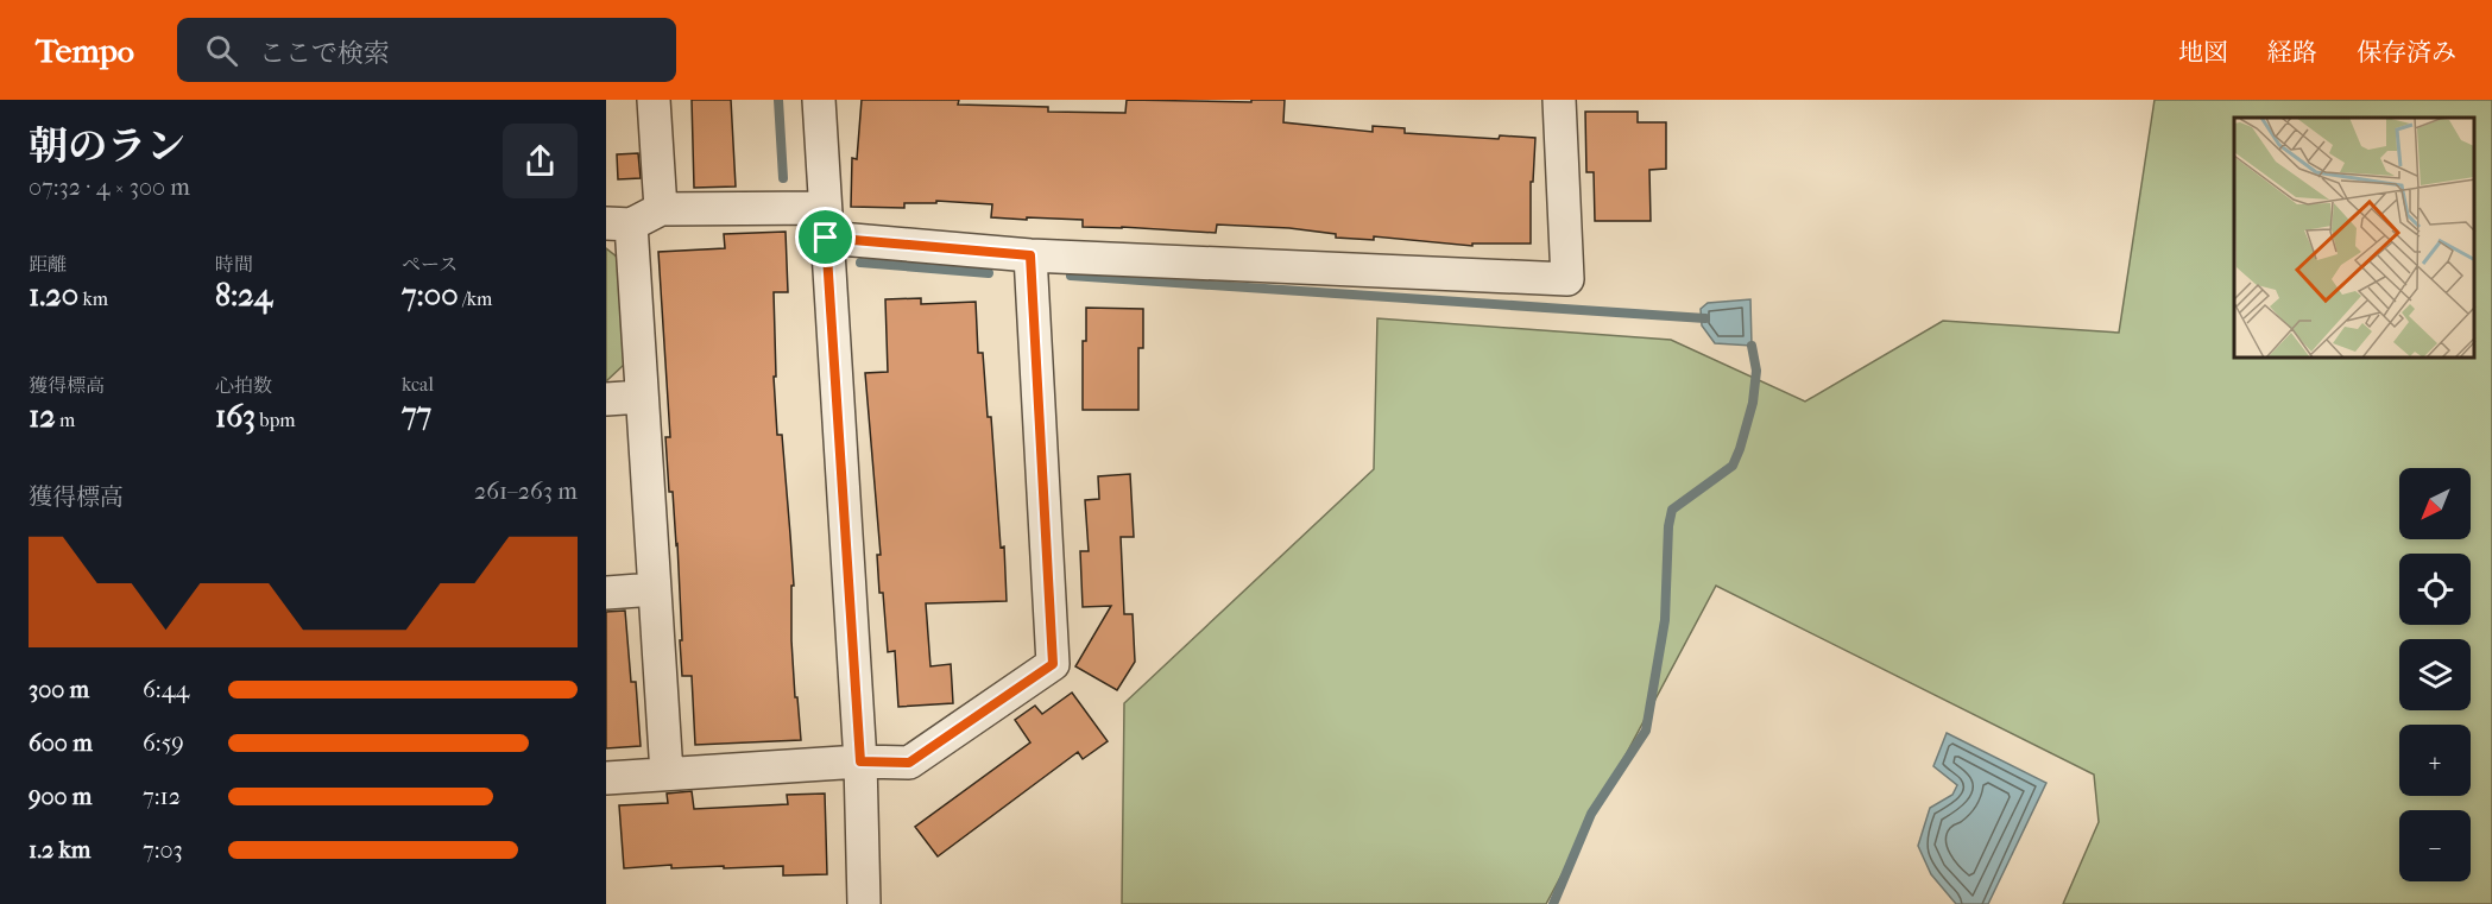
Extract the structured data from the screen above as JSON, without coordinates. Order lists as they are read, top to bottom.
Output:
{
  "north": "bottom left",
  "page": {
    "header": "Tempo",
    "search": "ここで検索",
    "nav": ["地図", "経路", "保存済み"],
    "heading": ["朝のラン", "07:32 · 4 × 300 m"],
    "stats": [
      ["距離", "1.20 km"],
      ["時間", "8:24"],
      ["ペース", "7:00 /km"],
      ["獲得標高", "12 m"],
      ["心拍数", "163 bpm"],
      ["kcal", "77"]
    ],
    "chart": ["獲得標高", "261–263 m"],
    "map_buttons": ["+", "−"],
    "list": [
      {
        "name": "300 m",
        "note": "6:44"
      },
      {
        "name": "600 m",
        "note": "6:59"
      },
      {
        "name": "900 m",
        "note": "7:12"
      },
      {
        "name": "1.2 km",
        "note": "7:03"
      }
    ]
  }
}
